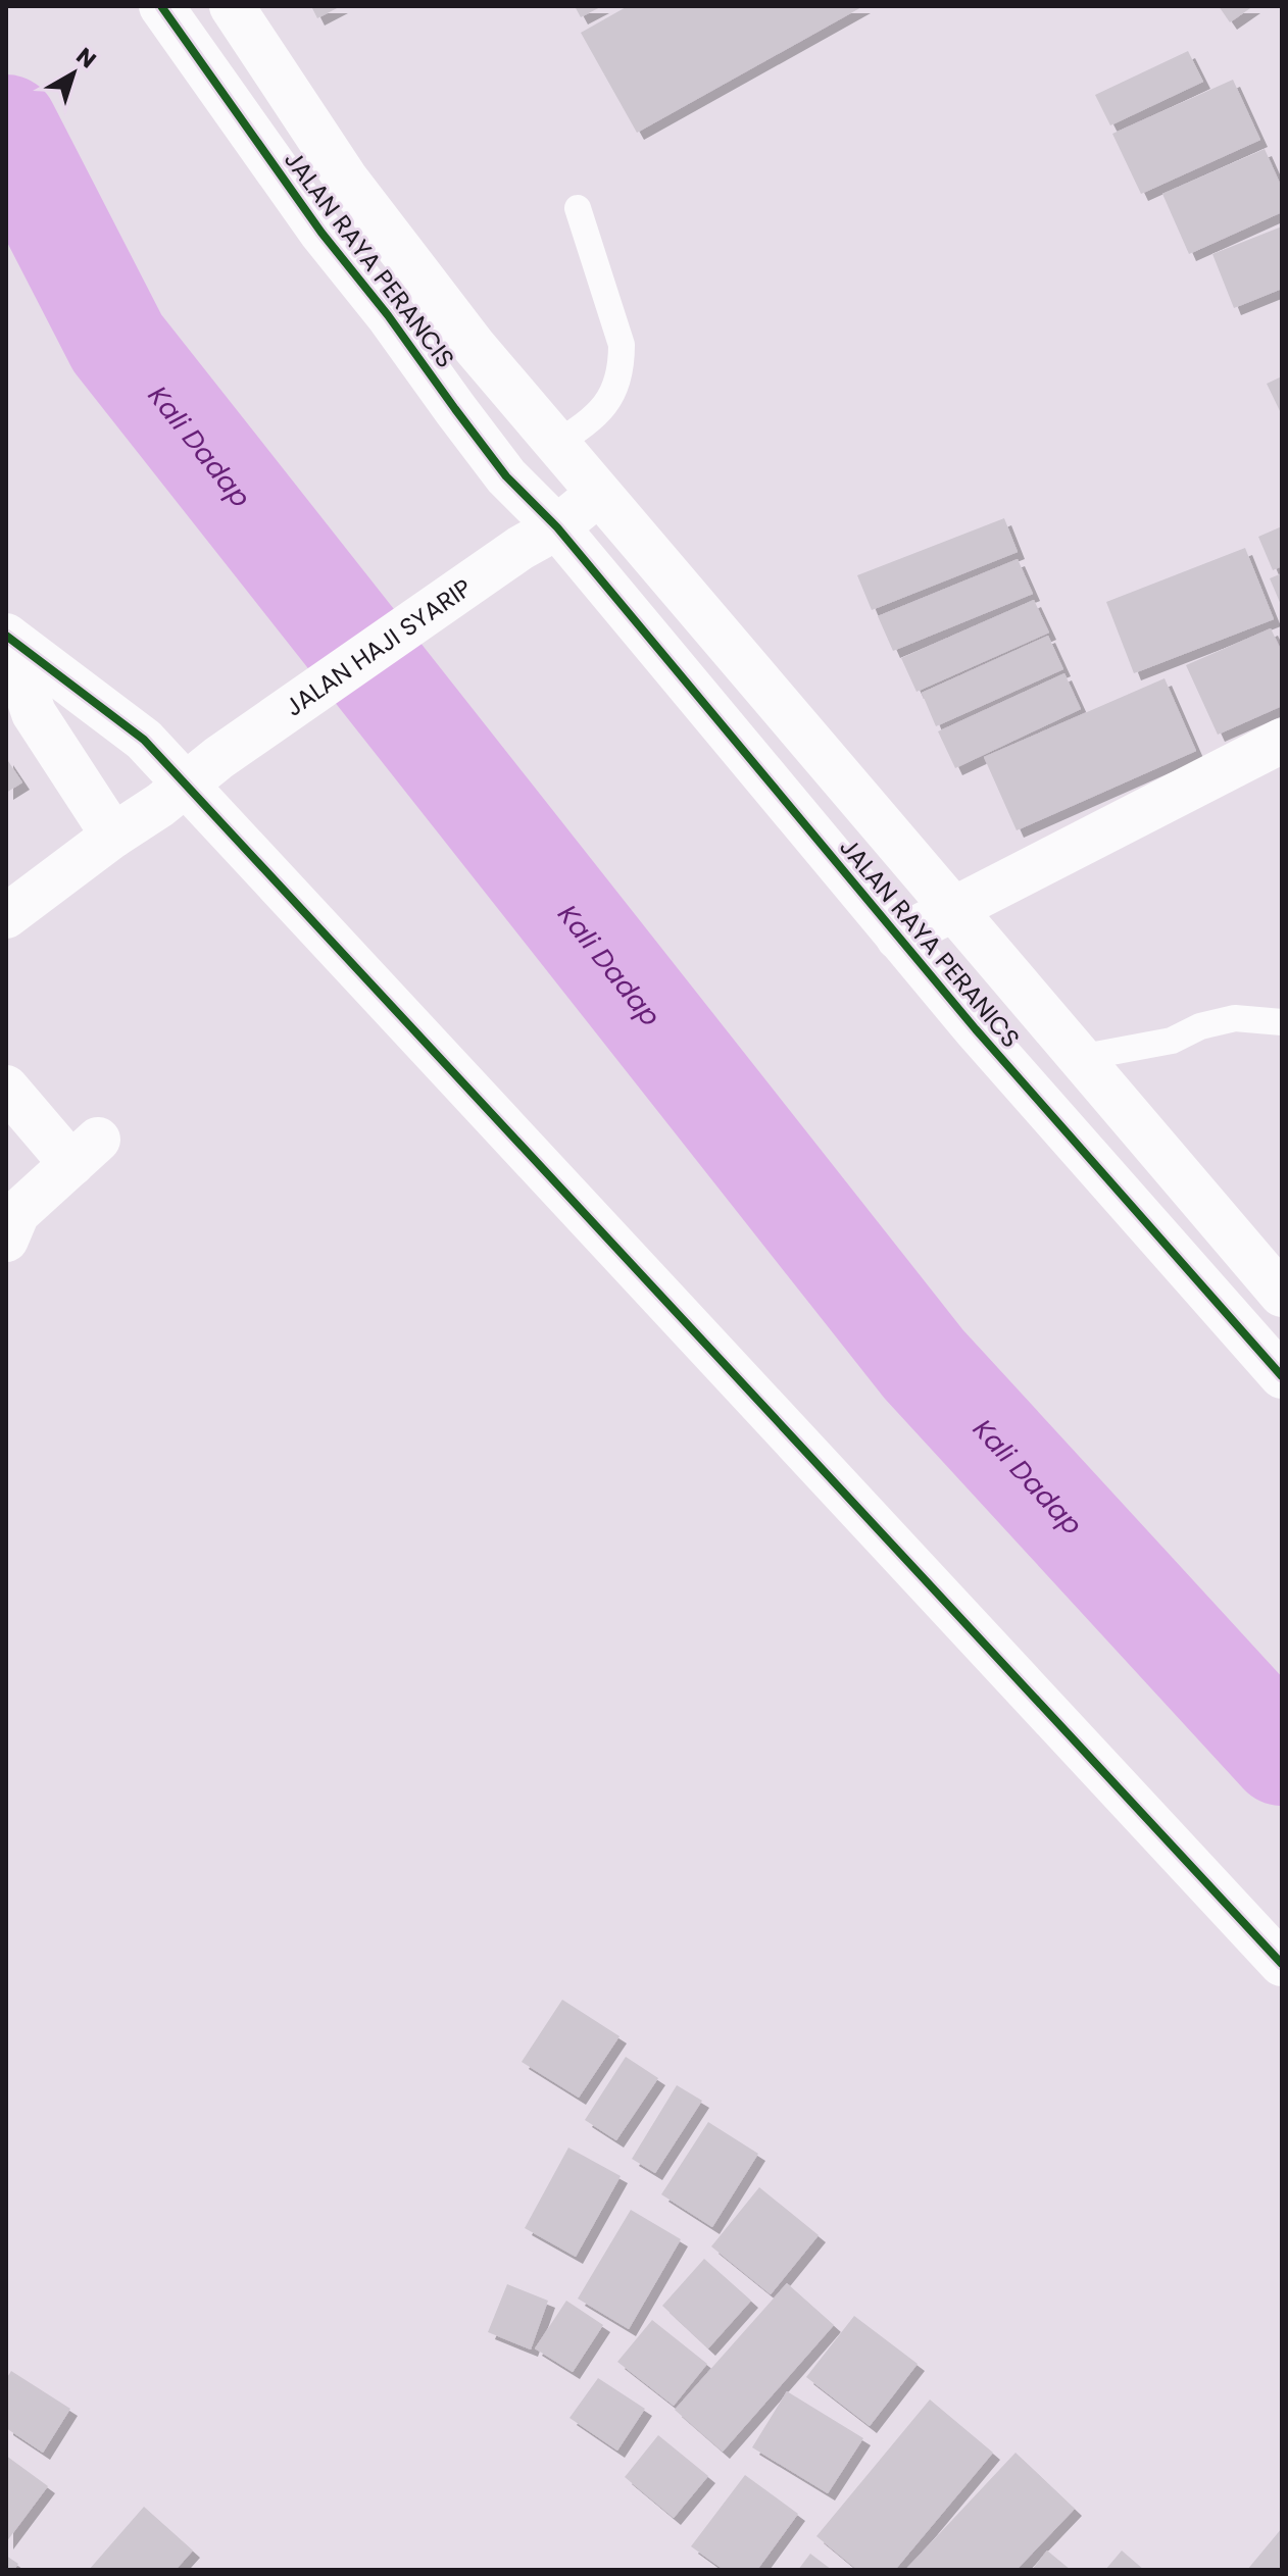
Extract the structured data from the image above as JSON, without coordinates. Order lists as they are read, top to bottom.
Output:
{
  "streets": {
    "street": ["JALAN RAYA PERANCIS", "JALAN HAJI SYARIP", "JALAN RAYA PERANICS"]
  },
  "crossings": [
    ["JALAN RAYA PERANCIS", "JALAN HAJI SYARIP"],
    ["JALAN RAYA PERANCIS", "JALAN RAYA PERANICS"],
    ["JALAN HAJI SYARIP", "JALAN RAYA PERANICS"]
  ],
  "water": ["Kali Dadap"],
  "north": "top right"
}
